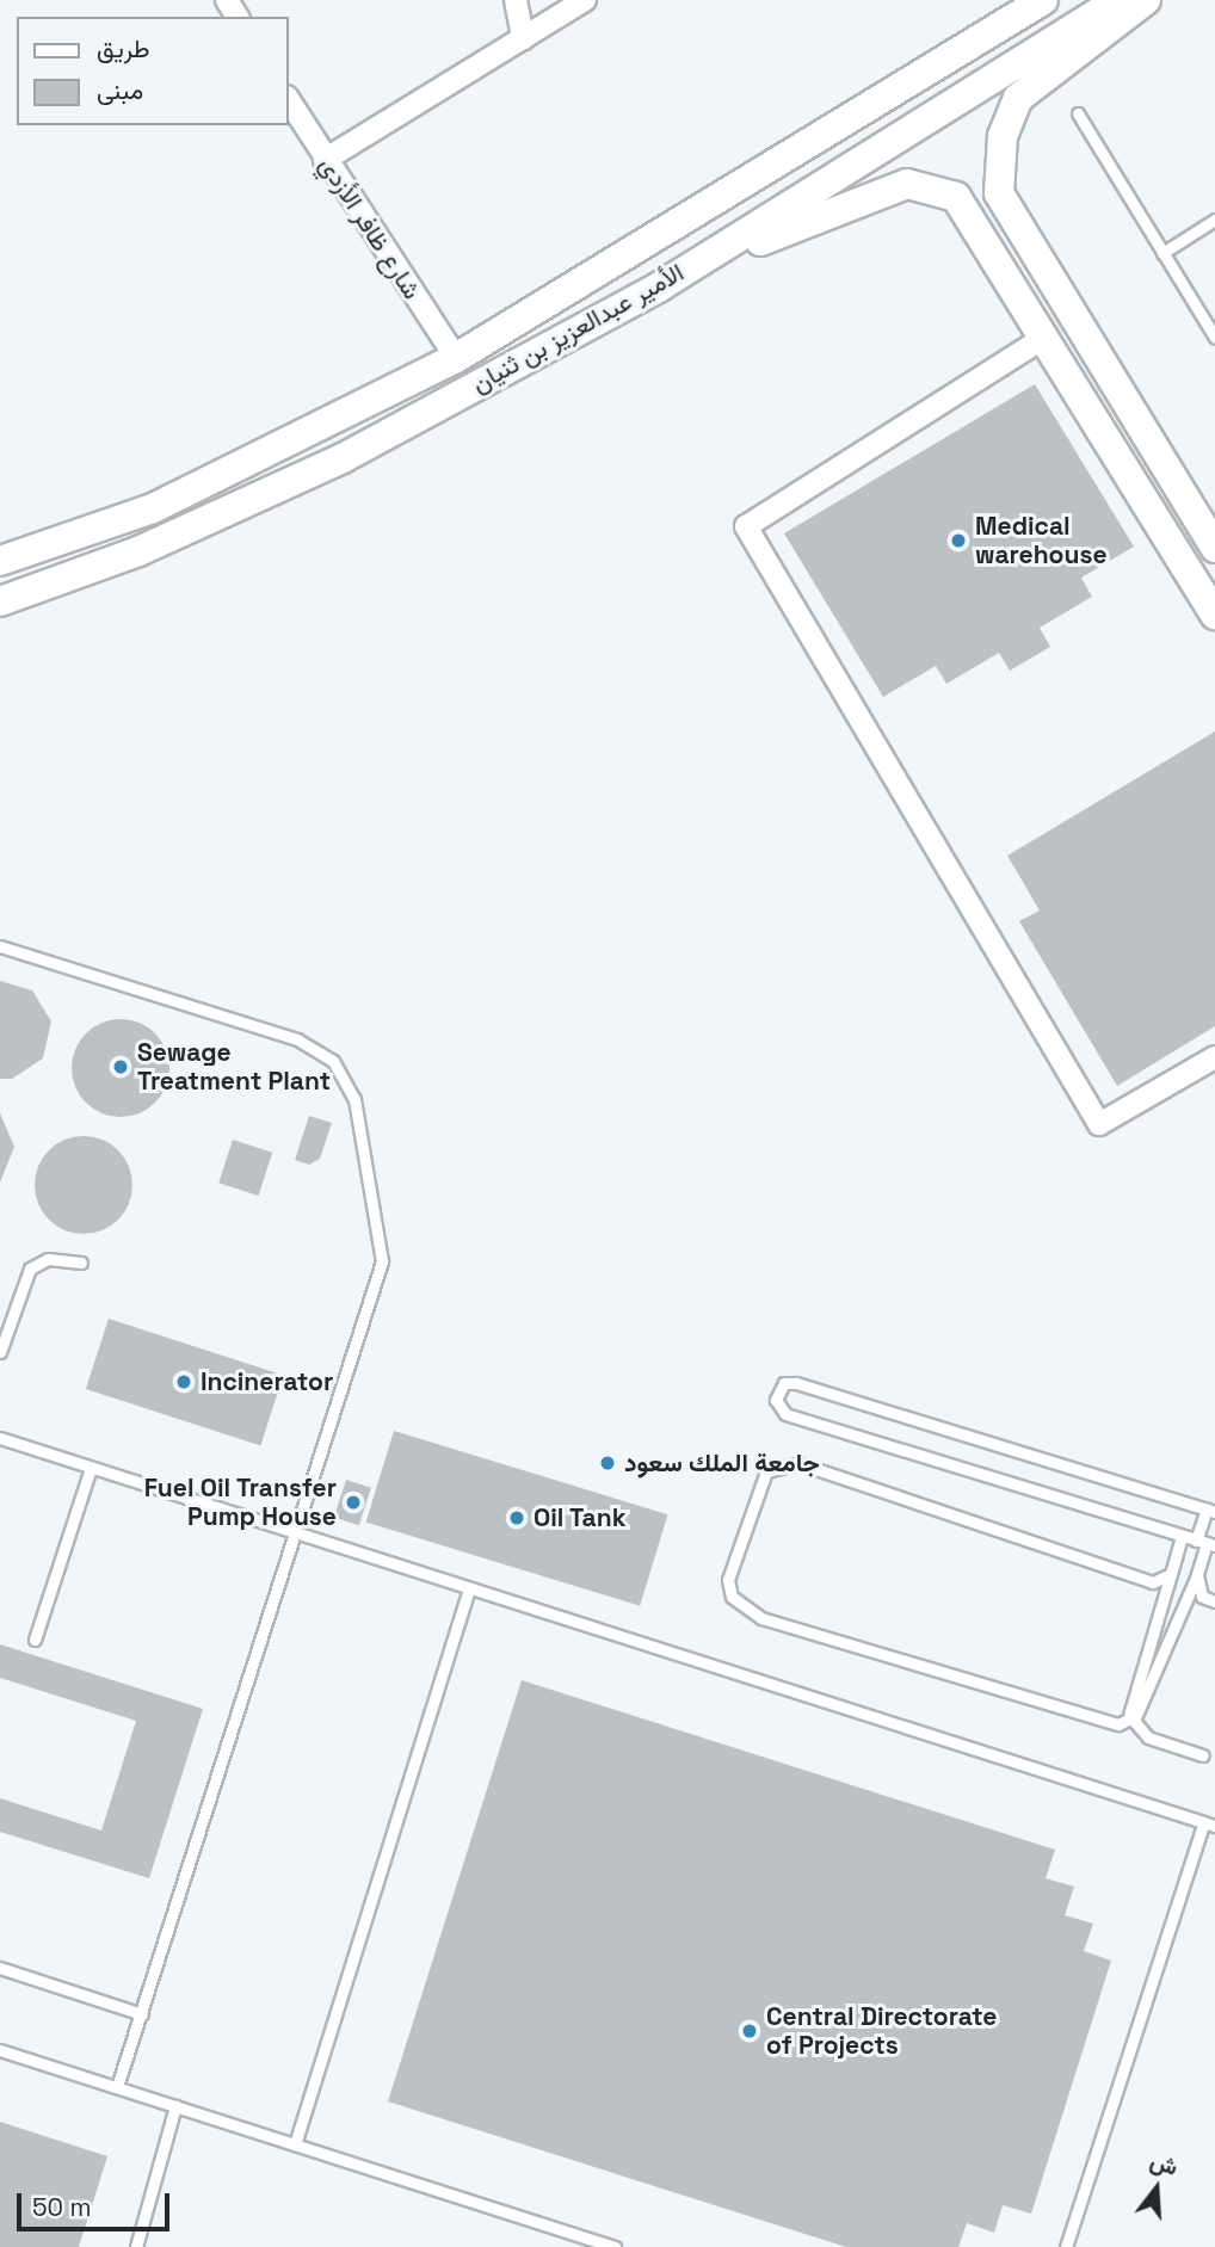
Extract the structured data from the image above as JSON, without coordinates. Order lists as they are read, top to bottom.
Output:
{
  "streets": {
    "street": ["شارع ظافر الأزدي", "الأمير عبدالعزيز بن ثنيان"]
  },
  "crossings": [
    ["شارع ظافر الأزدي", "الأمير عبدالعزيز بن ثنيان"]
  ],
  "places": [
    "Medical warehouse",
    "Sewage Treatment Plant",
    "Incinerator",
    "جامعة الملك سعود",
    "Fuel Oil Transfer Pump House",
    "Oil Tank",
    "Central Directorate of Projects"
  ],
  "legend": ["طريق", "مبنى"],
  "scale_bar": "50 m",
  "north": "top"
}
